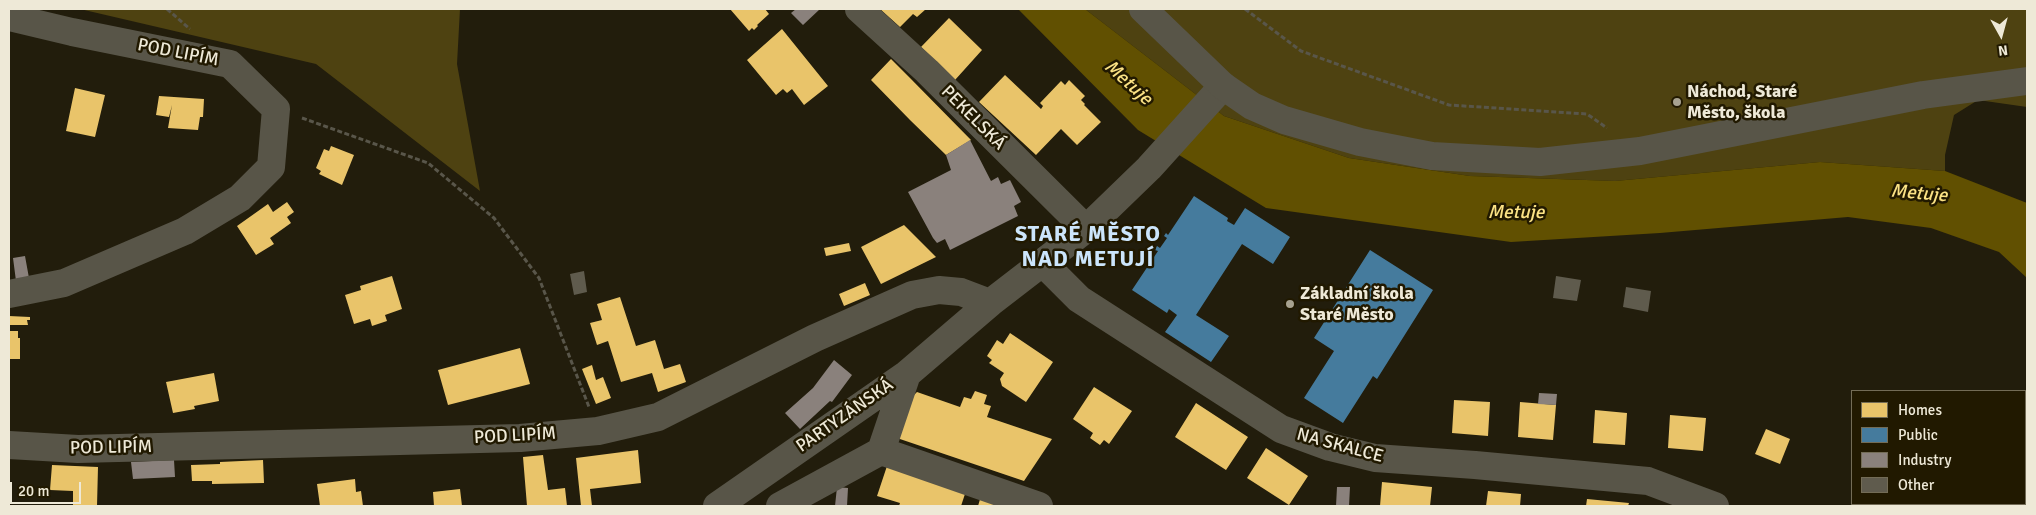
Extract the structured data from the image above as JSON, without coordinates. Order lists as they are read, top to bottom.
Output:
{
  "streets": {
    "street": [
      "POD LIPÍM",
      "PEKELSKÁ",
      "PARTYZÁNSKÁ",
      "NA SKALCE"
    ]
  },
  "districts": ["STARÉ MĚSTO NAD METUJÍ"],
  "water": ["Metuje"],
  "places": ["Náchod, Staré Město, škola", "Základní škola Staré Město"],
  "legend": [
    "Homes",
    "Public",
    "Industry",
    "Other"
  ],
  "scale_bar": "20 m",
  "north": "bottom"
}
